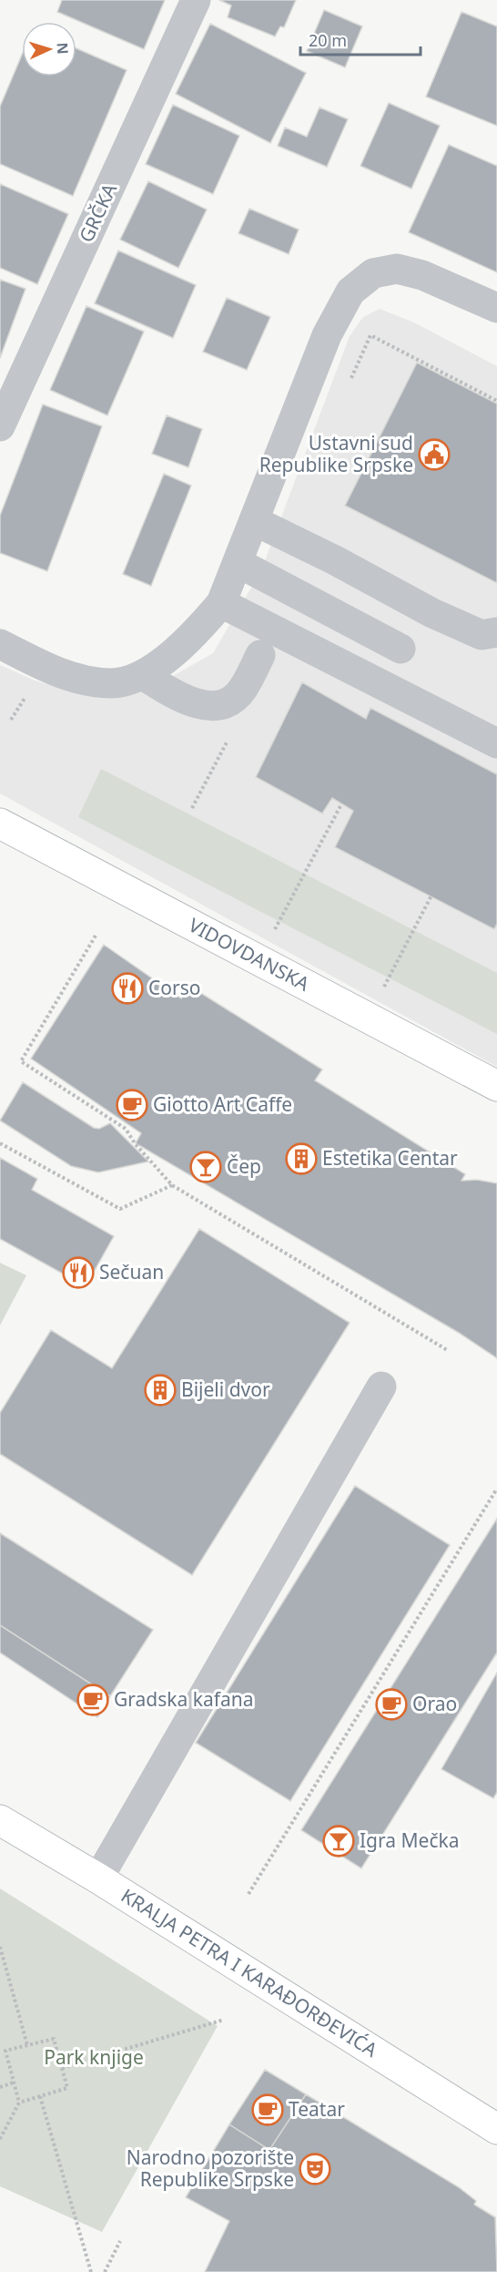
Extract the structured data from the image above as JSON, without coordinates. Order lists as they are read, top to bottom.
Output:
{
  "streets": {
    "main road": ["VIDOVDANSKA", "KRALJA PETRA I KARAĐORĐEVIĆA"],
    "street": ["GRČKA"]
  },
  "parks": ["Park knjige"],
  "places": {
    "public building": ["Ustavni sud Republike Srpske"],
    "restaurant": ["Corso", "Sečuan"],
    "cafe": [
      "Giotto Art Caffe",
      "Gradska kafana",
      "Orao",
      "Teatar"
    ],
    "building": ["Estetika Centar", "Bijeli dvor"],
    "bar": ["Čep", "Igra Mečka"],
    "theatre": ["Narodno pozorište Republike Srpske"]
  },
  "scale_bar": "20 m",
  "north": "right"
}
